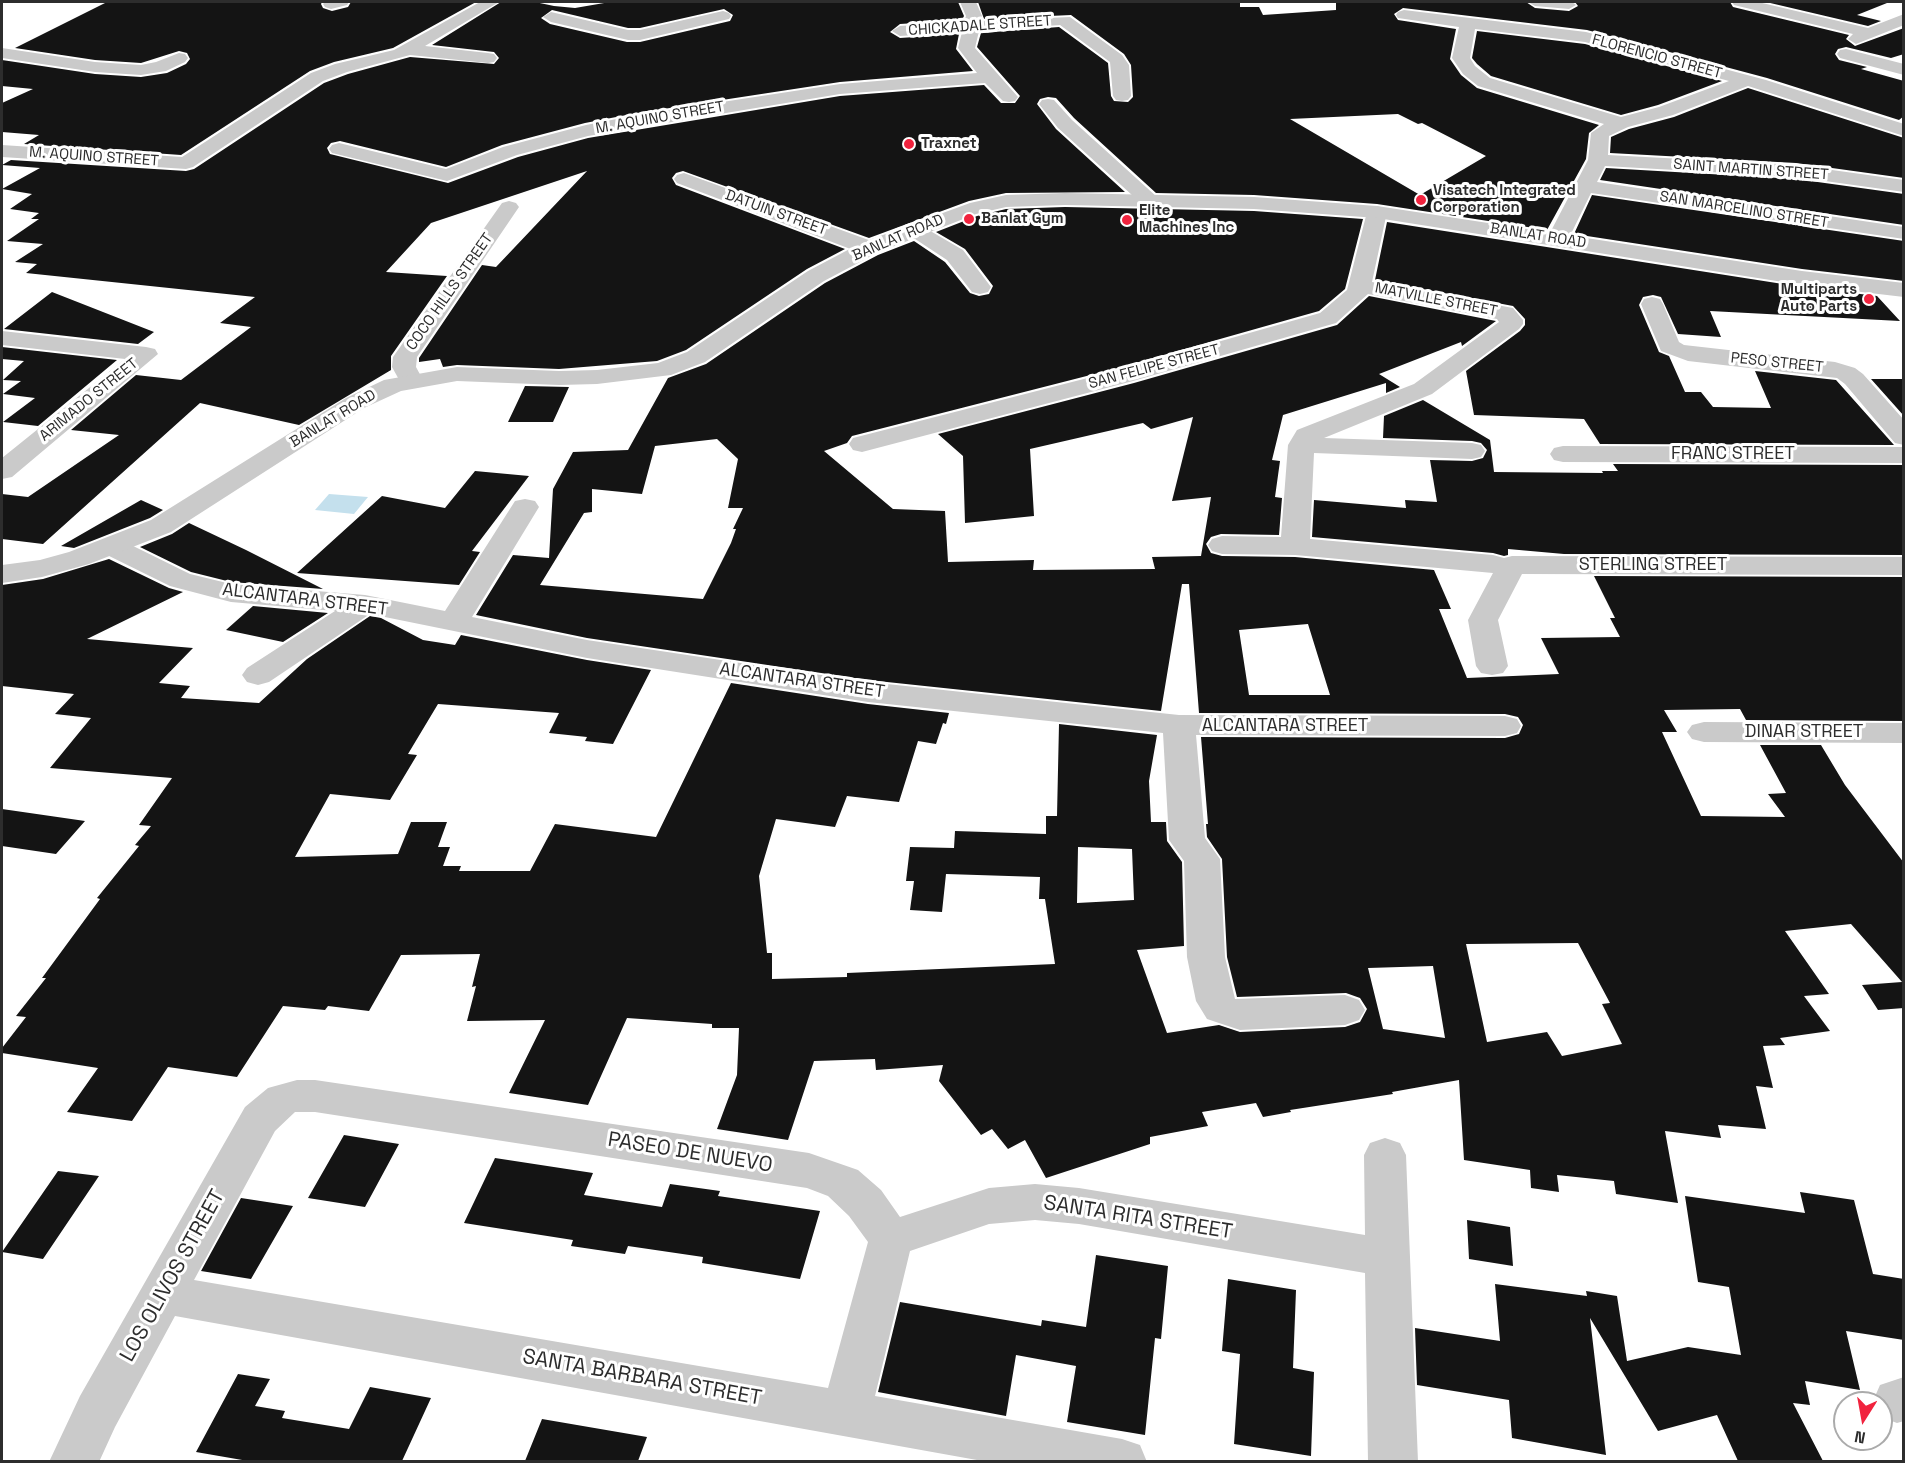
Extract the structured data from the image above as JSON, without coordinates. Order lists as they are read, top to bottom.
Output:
{
  "streets": {
    "street": [
      "CHICKADALE STREET",
      "FLORENCIO STREET",
      "M. AQUINO STREET",
      "SAINT MARTIN STREET",
      "SAN MARCELINO STREET",
      "DATUIN STREET",
      "BANLAT ROAD",
      "COCO HILLS STREET",
      "MATVILLE STREET",
      "PESO STREET",
      "SAN FELIPE STREET",
      "ARIMADO STREET",
      "FRANC STREET",
      "STERLING STREET",
      "ALCANTARA STREET",
      "DINAR STREET",
      "PASEO DE NUEVO",
      "SANTA RITA STREET",
      "LOS OLIVOS STREET",
      "SANTA BARBARA STREET"
    ]
  },
  "crossings": [
    ["DATUIN STREET", "BANLAT ROAD"],
    ["BANLAT ROAD", "COCO HILLS STREET"],
    ["BANLAT ROAD", "SAN FELIPE STREET"],
    ["BANLAT ROAD", "ALCANTARA STREET"],
    ["MATVILLE STREET", "SAN FELIPE STREET"],
    ["PASEO DE NUEVO", "SANTA RITA STREET"],
    ["PASEO DE NUEVO", "LOS OLIVOS STREET"],
    ["LOS OLIVOS STREET", "SANTA BARBARA STREET"]
  ],
  "places": [
    "Traxnet",
    "Visatech Integrated Corporation",
    "Banlat Gym",
    "Elite Machines Inc",
    "Multiparts Auto Parts"
  ],
  "north": "bottom"
}
